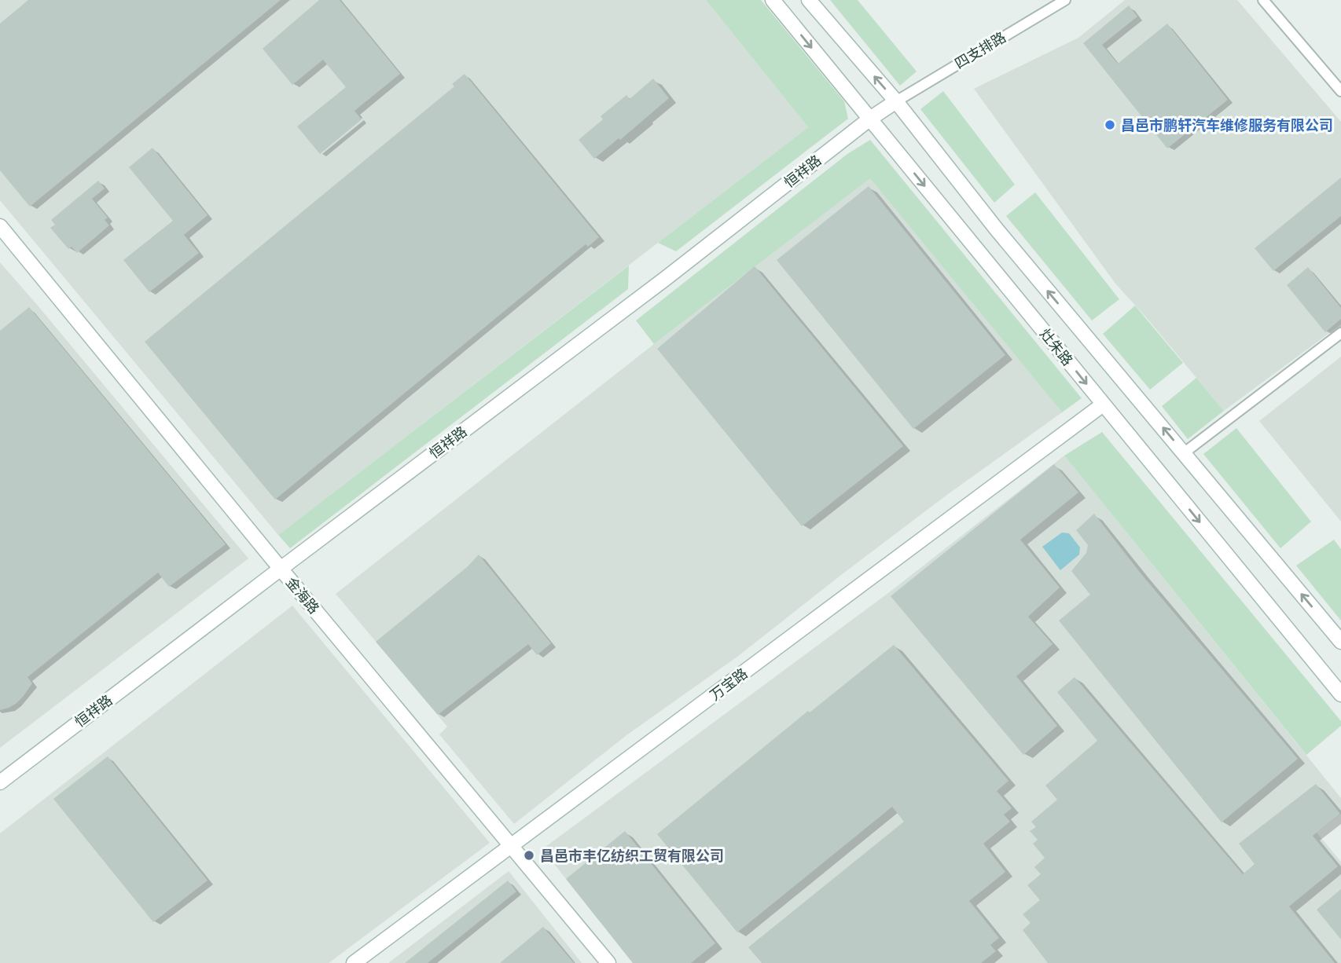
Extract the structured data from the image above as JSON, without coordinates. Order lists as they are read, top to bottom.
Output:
{
  "streets": {
    "street": [
      "四支排路",
      "恒祥路",
      "灶朱路",
      "金海路",
      "万宝路"
    ]
  },
  "crossings": [
    ["四支排路", "恒祥路"],
    ["恒祥路", "灶朱路"],
    ["恒祥路", "金海路"],
    ["灶朱路", "万宝路"],
    ["金海路", "万宝路"]
  ],
  "places": ["昌邑市鹏轩汽车维修服务有限公司", "昌邑市丰亿纺织工贸有限公司"]
}
